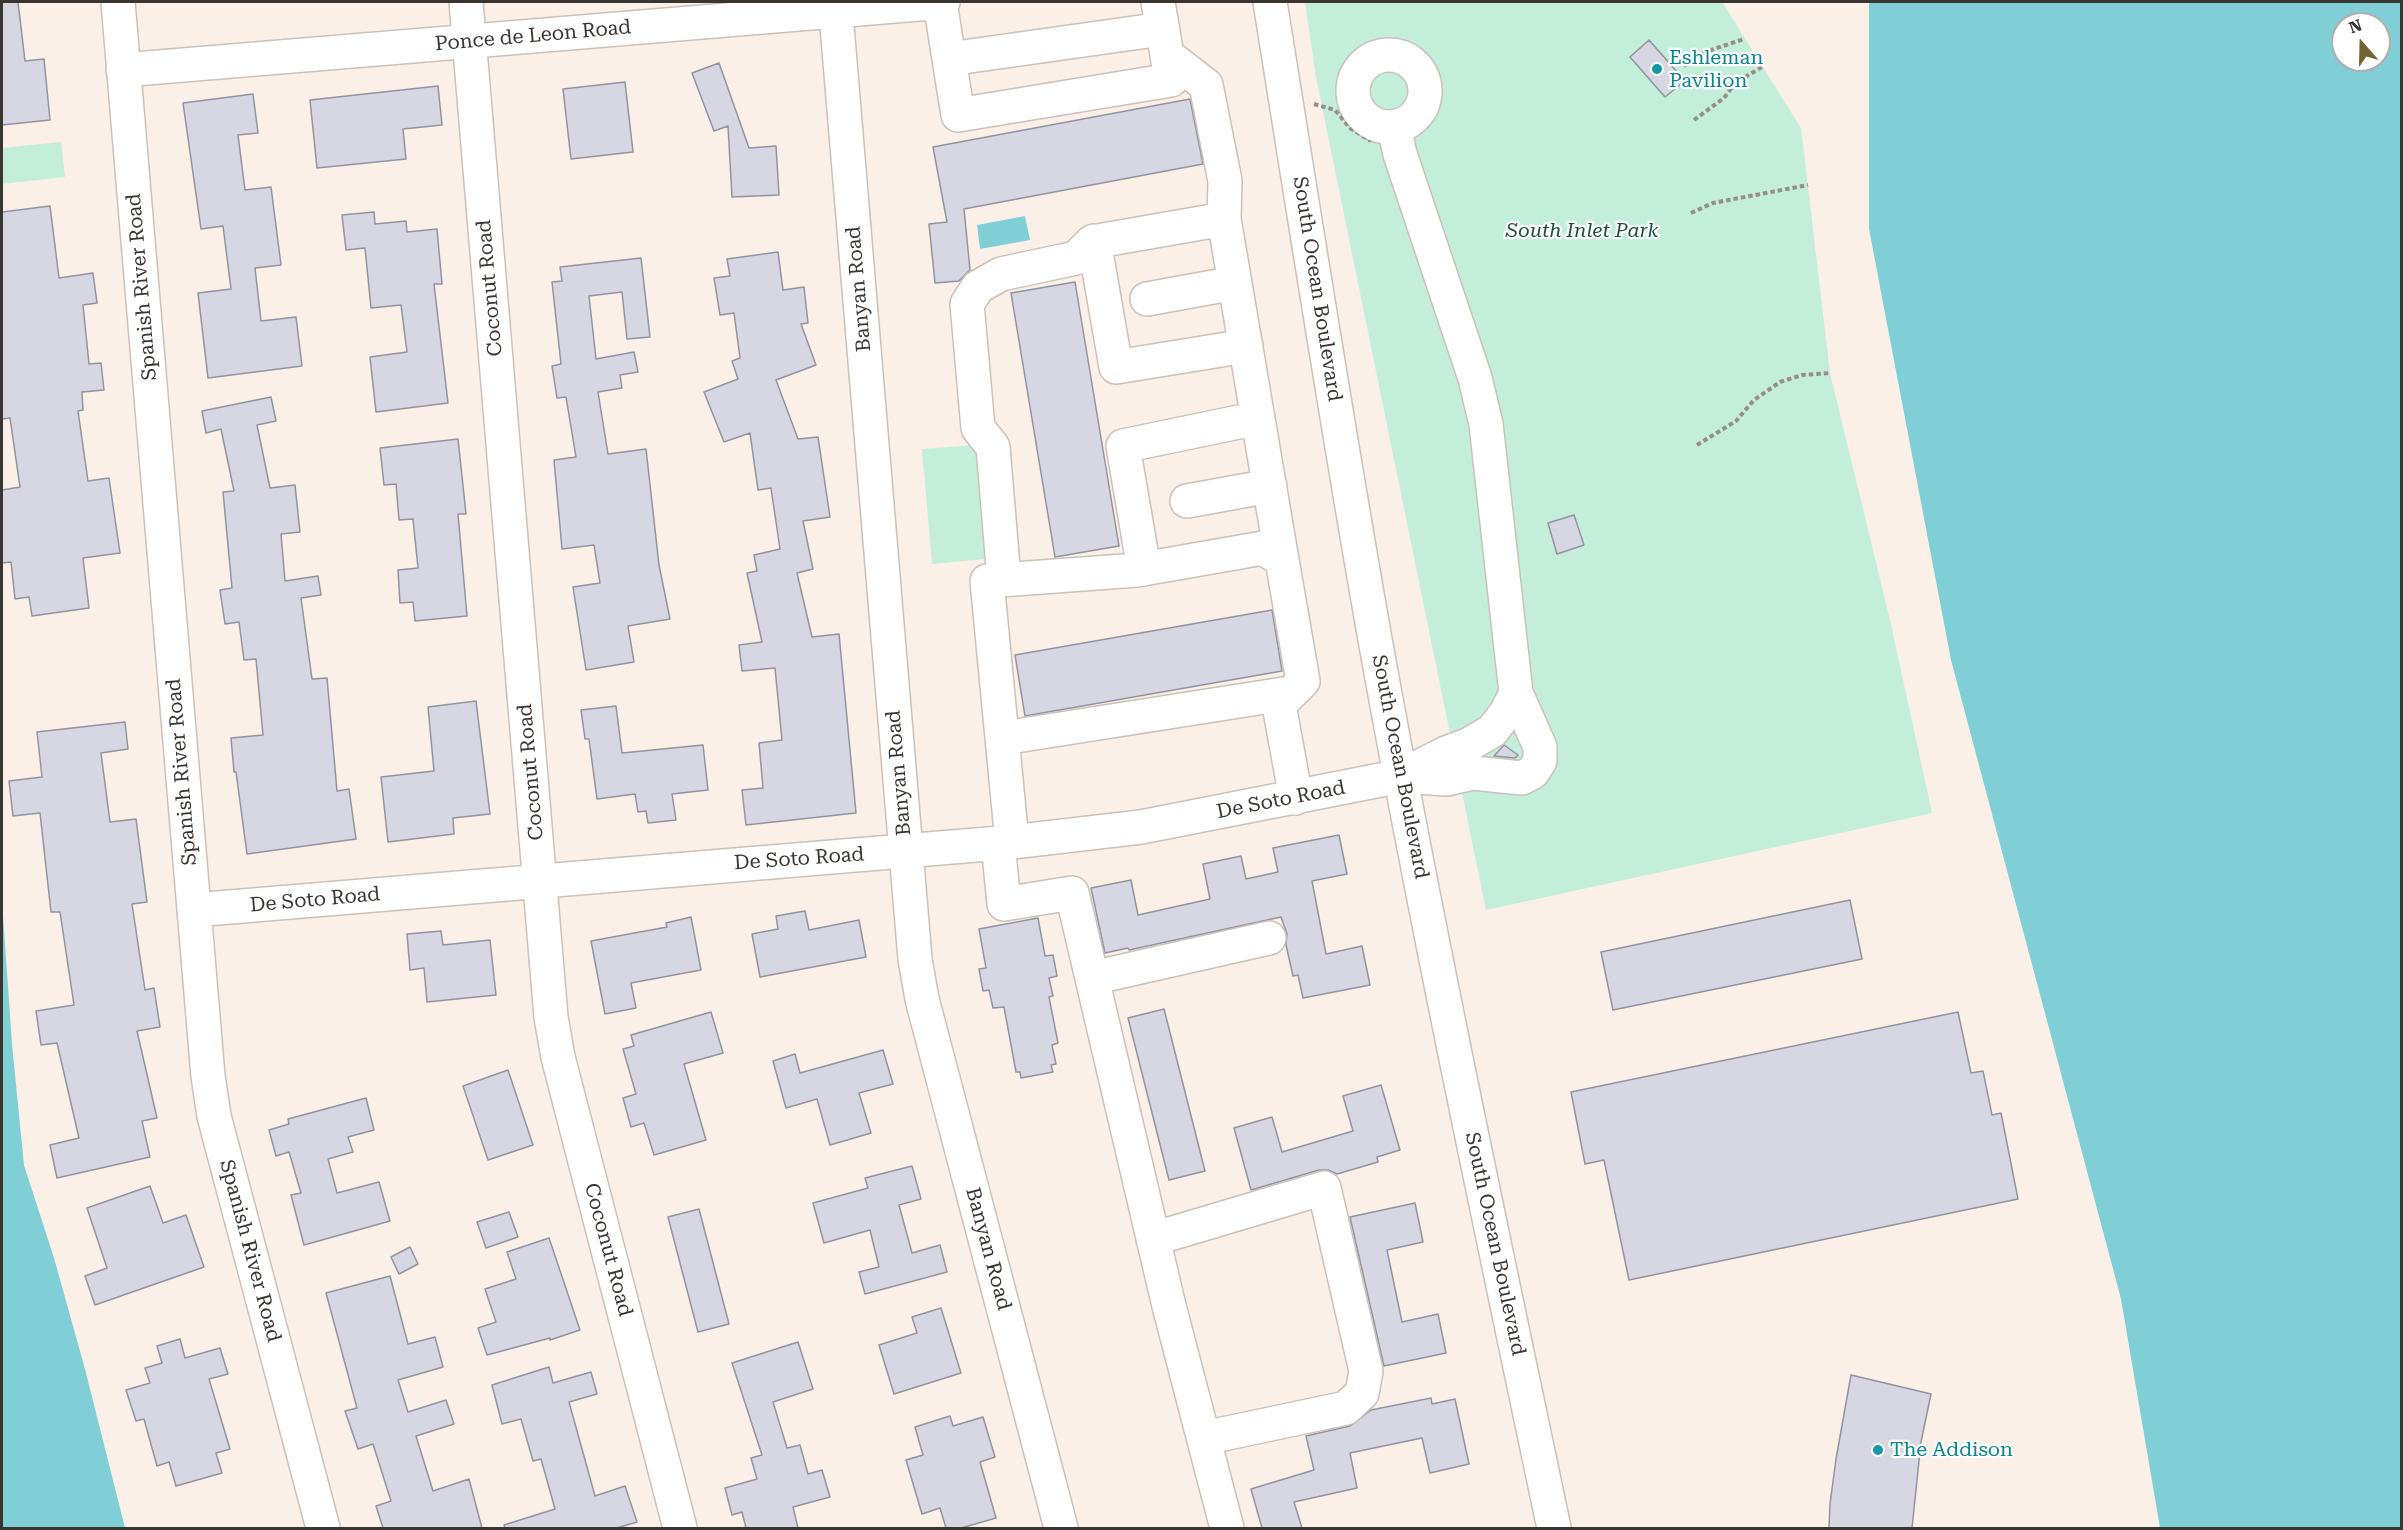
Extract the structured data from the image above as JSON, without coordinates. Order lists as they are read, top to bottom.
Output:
{
  "streets": {
    "street": [
      "Ponce de Leon Road",
      "Spanish River Road",
      "Coconut Road",
      "Banyan Road",
      "South Ocean Boulevard",
      "De Soto Road"
    ]
  },
  "crossings": [
    ["Ponce de Leon Road", "Spanish River Road"],
    ["Ponce de Leon Road", "Coconut Road"],
    ["Ponce de Leon Road", "Banyan Road"],
    ["Spanish River Road", "De Soto Road"],
    ["Coconut Road", "De Soto Road"],
    ["Banyan Road", "De Soto Road"],
    ["South Ocean Boulevard", "De Soto Road"]
  ],
  "parks": ["South Inlet Park"],
  "places": ["Eshleman Pavilion", "The Addison"],
  "north": "top"
}
